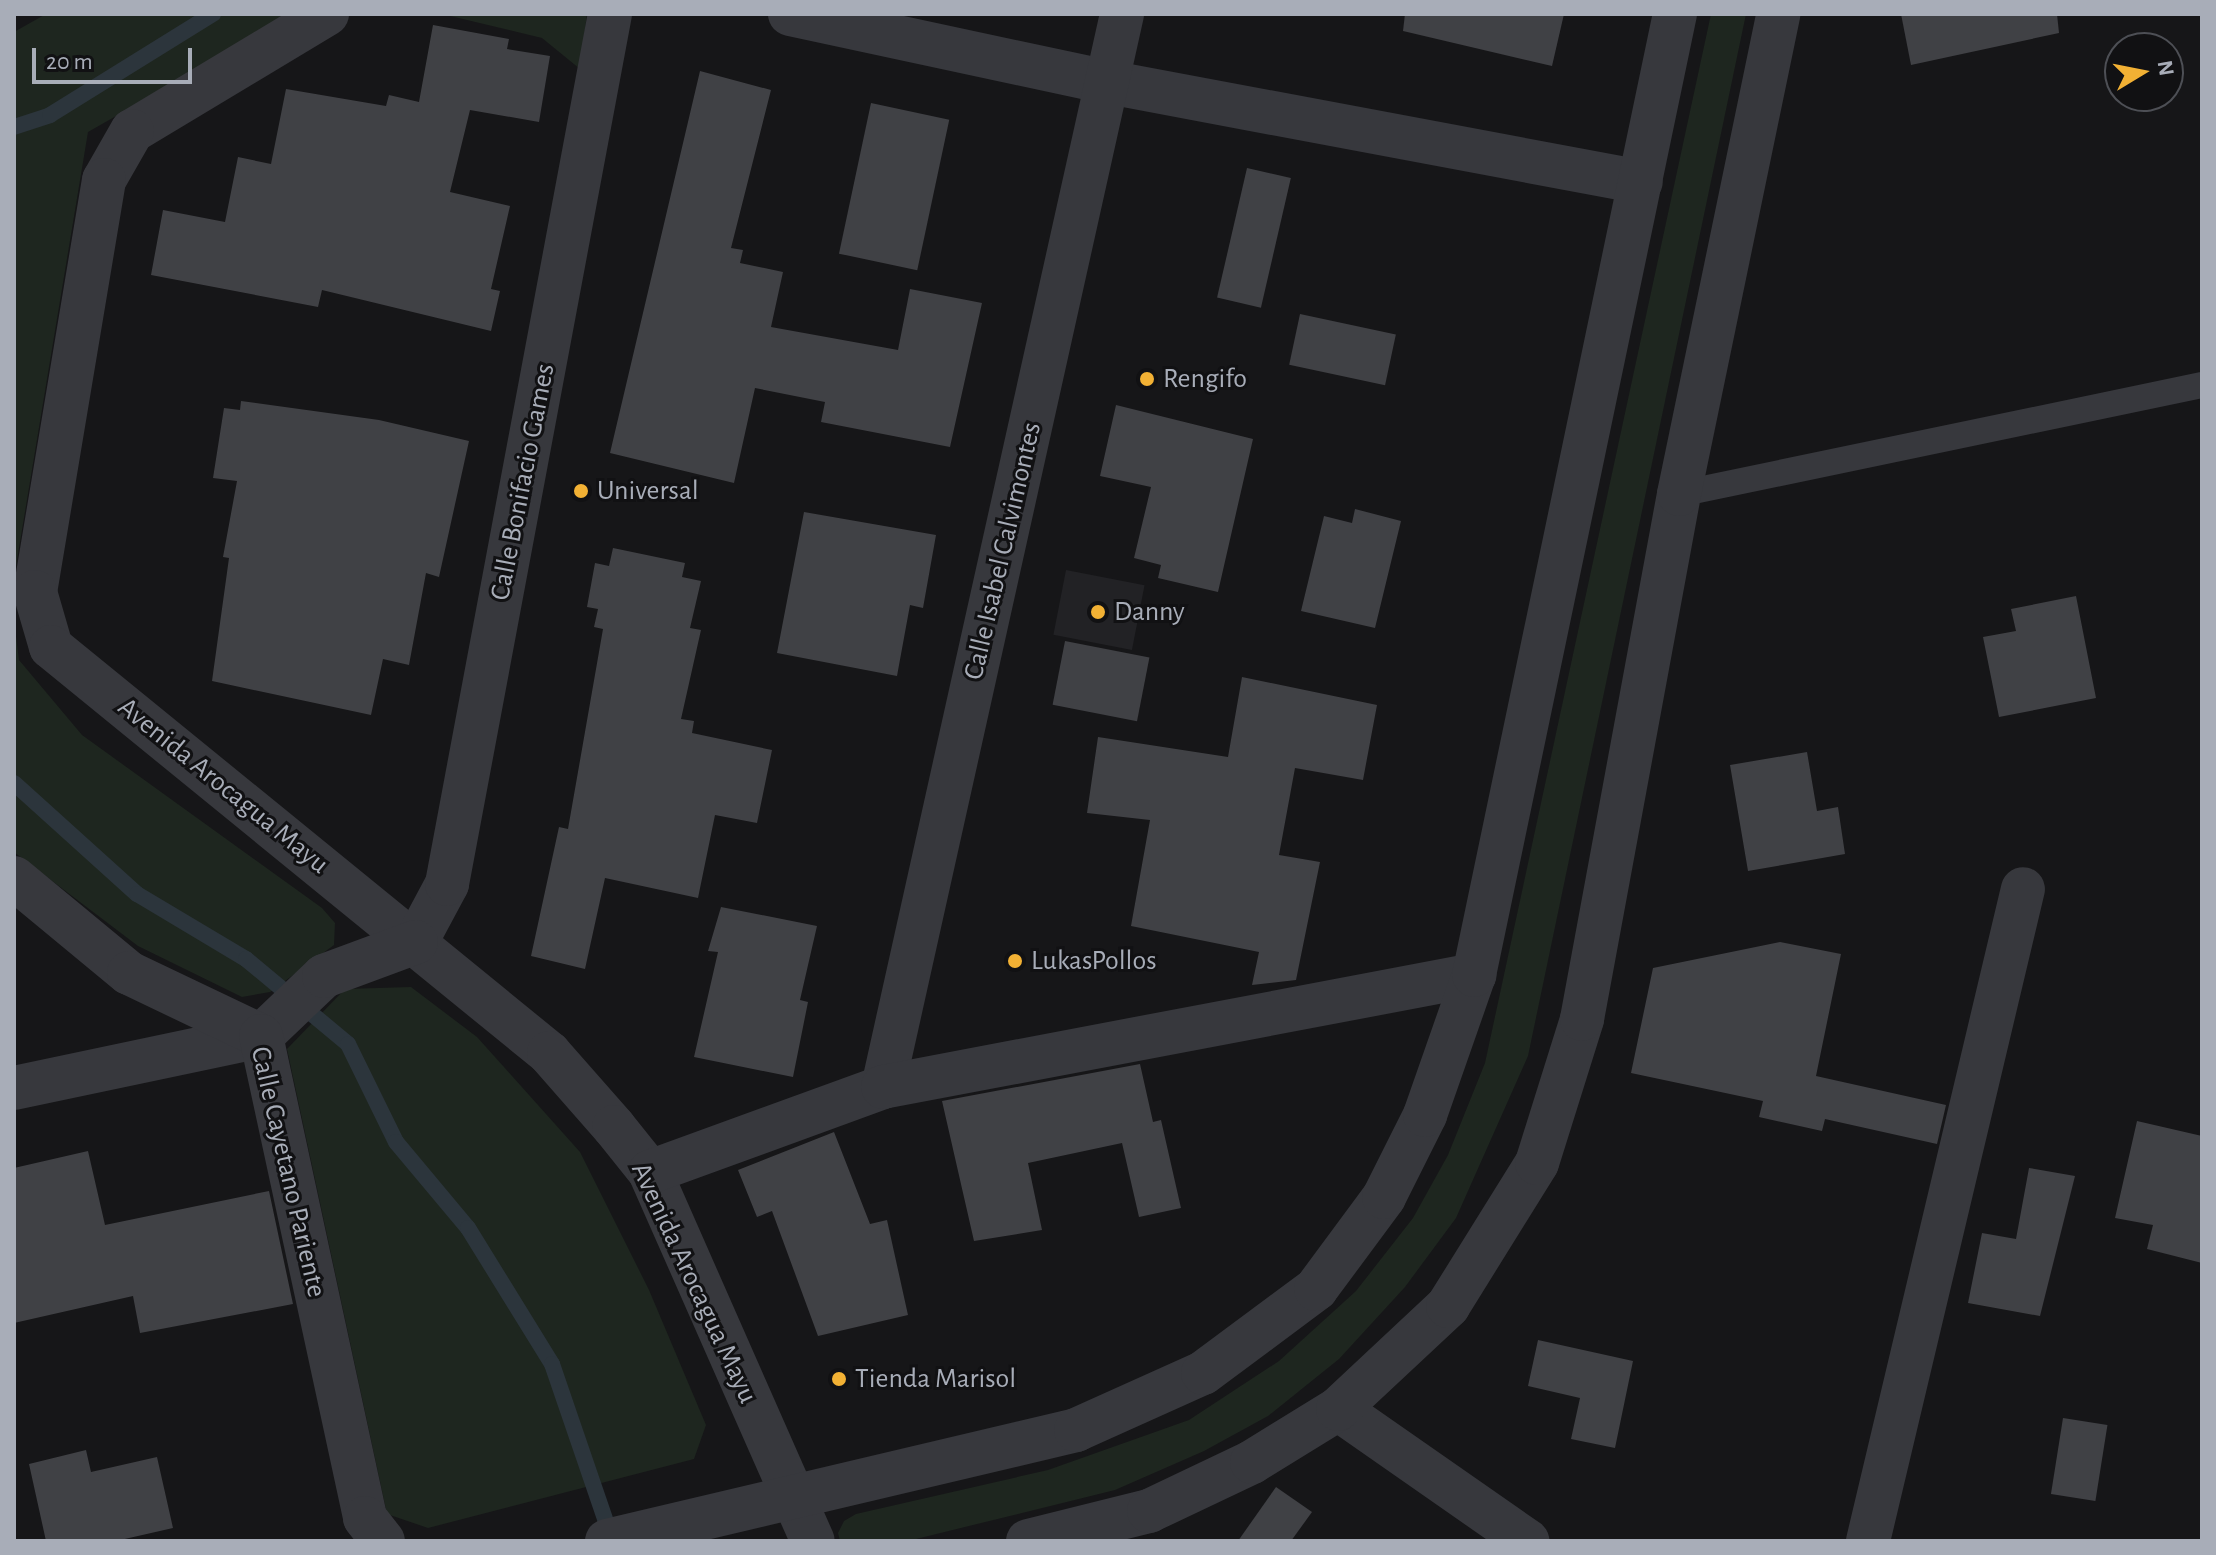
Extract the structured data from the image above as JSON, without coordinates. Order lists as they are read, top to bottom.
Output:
{
  "streets": {
    "street": [
      "Calle Bonifacio Games",
      "Calle Isabel Calvimontes",
      "Avenida Arocagua Mayu",
      "Calle Cayetano Pariente"
    ]
  },
  "crossings": [
    ["Calle Bonifacio Games", "Avenida Arocagua Mayu"]
  ],
  "places": [
    "Rengifo",
    "Universal",
    "Danny",
    "LukasPollos",
    "Tienda Marisol"
  ],
  "scale_bar": "20 m",
  "north": "right"
}
